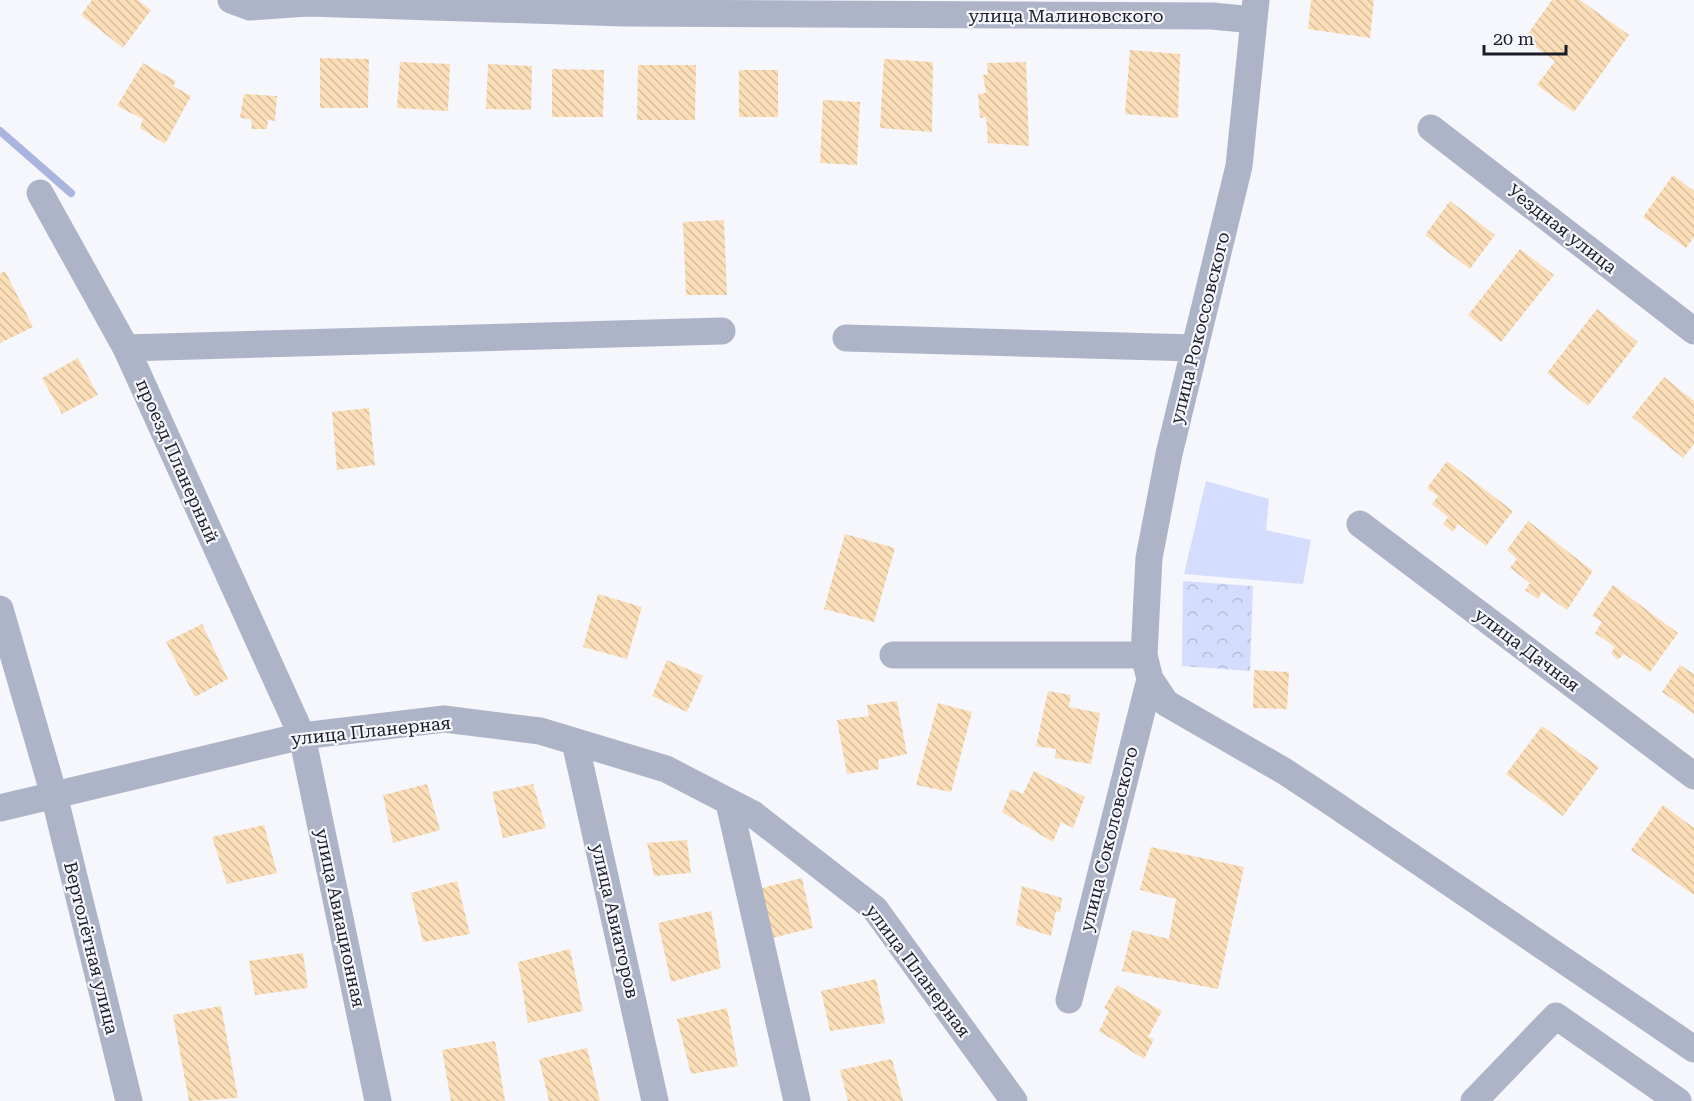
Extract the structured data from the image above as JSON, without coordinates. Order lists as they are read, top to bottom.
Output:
{
  "streets": {
    "street": [
      "улица Малиновского",
      "Уездная улица",
      "улица Рокоссовского",
      "проезд Планерный",
      "улица Дачная",
      "улица Планерная",
      "улица Соколовского",
      "улица Авиационная",
      "улица Авиаторов",
      "Вертолётная улица"
    ]
  },
  "crossings": [
    ["улица Малиновского", "улица Рокоссовского"],
    ["улица Рокоссовского", "улица Соколовского"],
    ["проезд Планерный", "улица Планерная"],
    ["проезд Планерный", "улица Авиационная"],
    ["улица Планерная", "улица Авиационная"],
    ["улица Планерная", "улица Авиаторов"],
    ["улица Планерная", "Вертолётная улица"]
  ],
  "scale_bar": "20 m"
}
